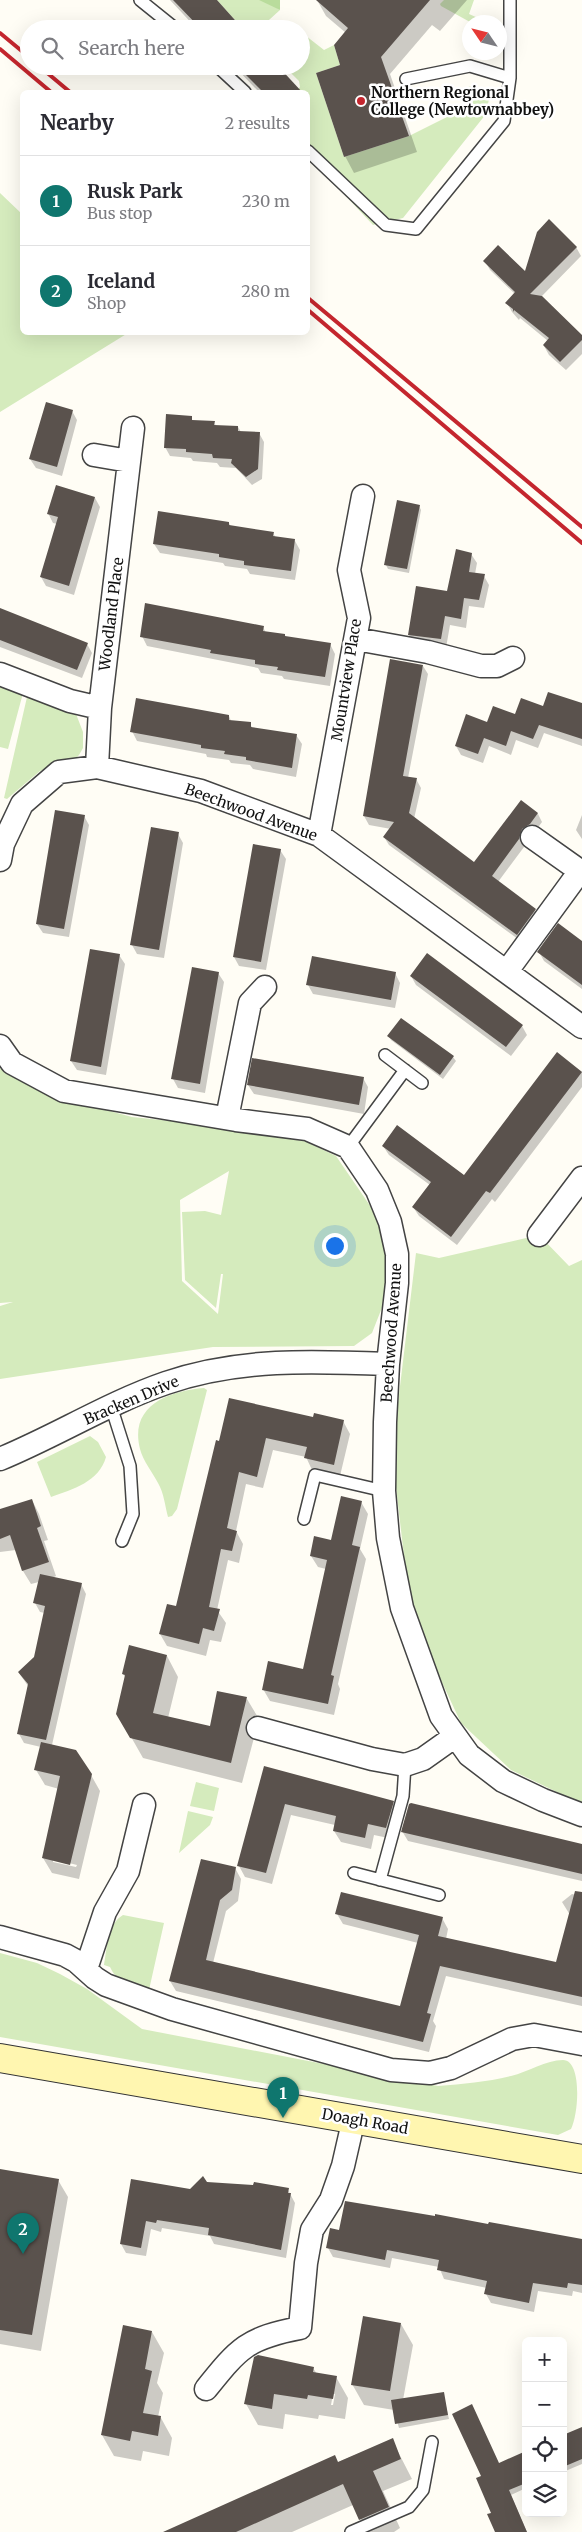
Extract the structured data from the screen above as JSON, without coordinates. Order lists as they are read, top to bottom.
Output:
{
  "streets": {
    "main road": ["Doagh Road"],
    "street": [
      "Woodland Place",
      "Mountview Place",
      "Beechwood Avenue",
      "Bracken Drive"
    ]
  },
  "crossings": [
    ["Woodland Place", "Beechwood Avenue"],
    ["Mountview Place", "Beechwood Avenue"],
    ["Beechwood Avenue", "Bracken Drive"]
  ],
  "places": ["Northern Regional College (Newtownabbey)"],
  "north": "top left",
  "page": {
    "search": "Search here",
    "heading": ["Nearby", "2 results"],
    "list": [
      {
        "mark": "1",
        "name": "Rusk Park",
        "note": "Bus stop",
        "value": "230 m"
      },
      {
        "mark": "2",
        "name": "Iceland",
        "note": "Shop",
        "value": "280 m"
      }
    ],
    "pins": ["1", "2"],
    "map_buttons": ["+", "−"]
  }
}
